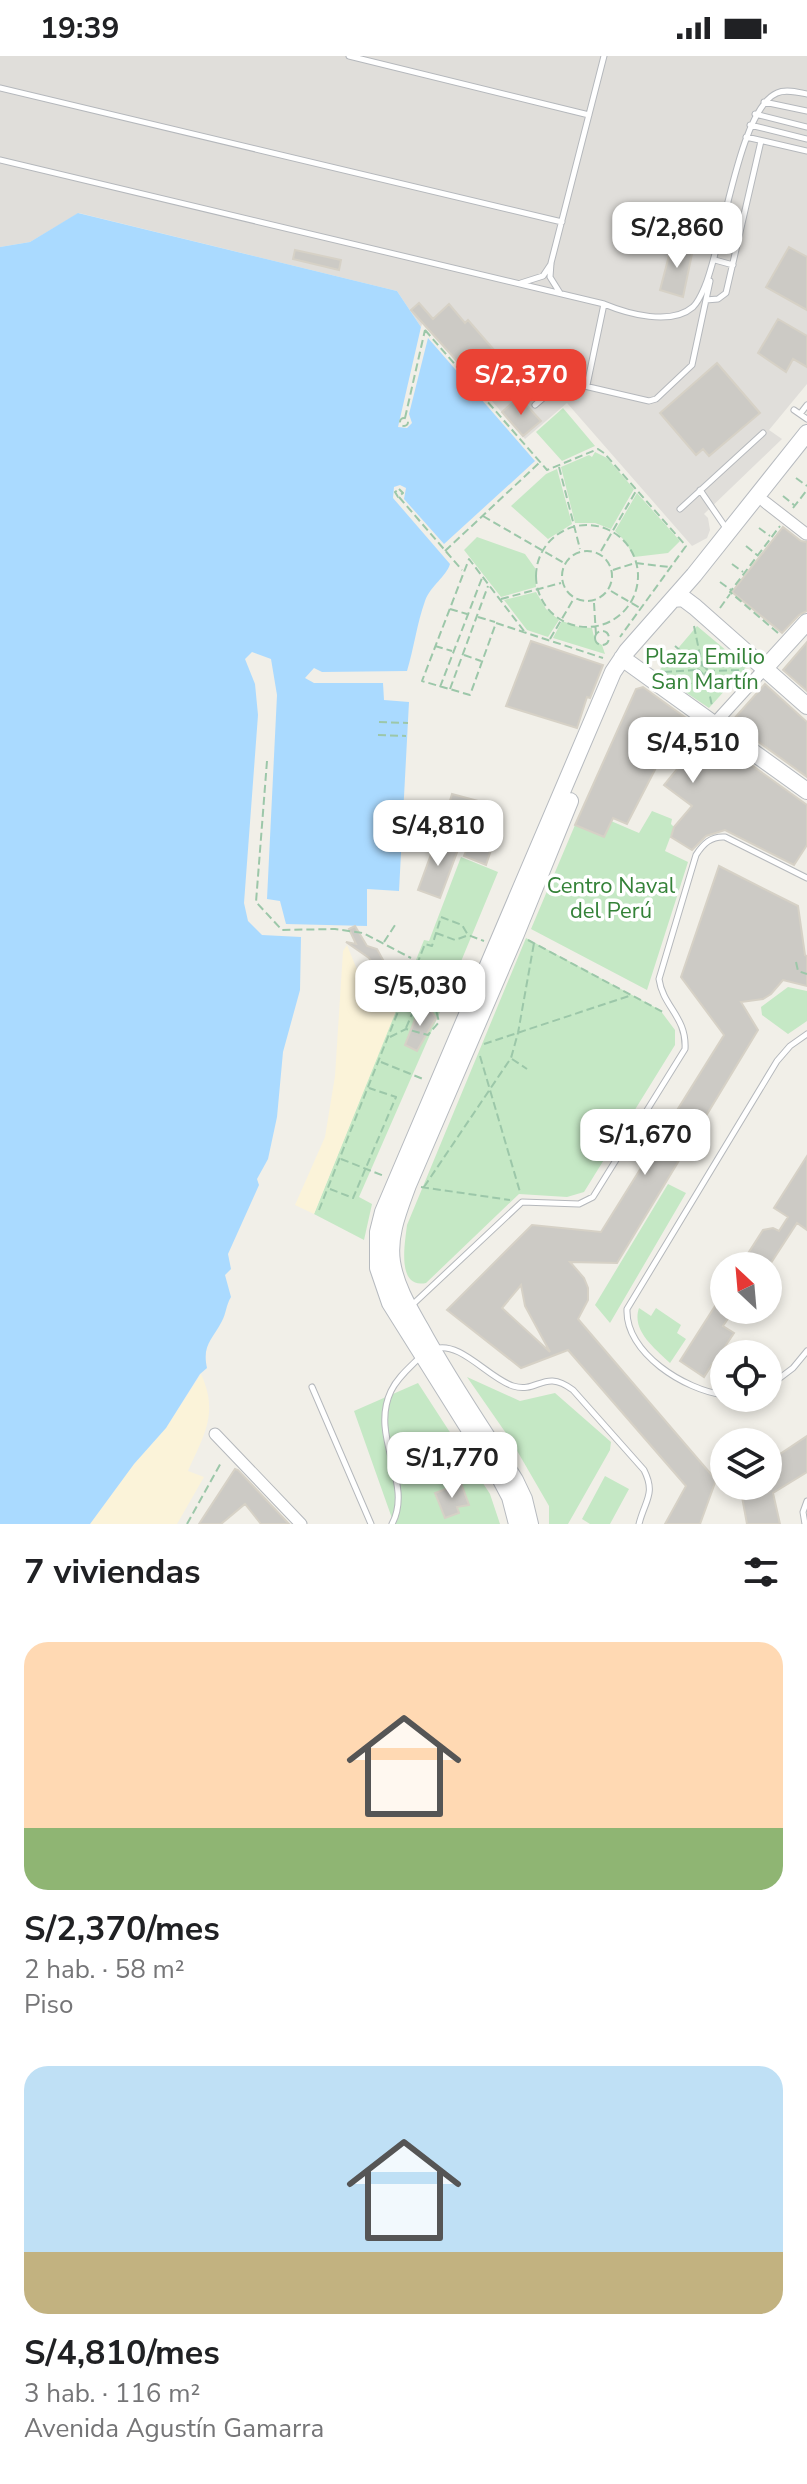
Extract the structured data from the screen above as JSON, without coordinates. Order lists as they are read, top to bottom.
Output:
{
  "parks": ["Plaza Emilio San Martín", "Centro Naval del Perú"],
  "north": "top left",
  "page": {
    "status": "19:39",
    "price": [
      "S/2,860",
      "S/2,370",
      "S/4,510",
      "S/4,810",
      "S/5,030",
      "S/1,670",
      "S/1,770"
    ],
    "heading": "7 viviendas",
    "list": [
      {
        "name": "S/2,370/mes",
        "note": "2 hab. · 58 m² · Piso"
      },
      {
        "name": "S/4,810/mes",
        "note": "3 hab. · 116 m² · Avenida Agustín Gamarra"
      }
    ]
  }
}
